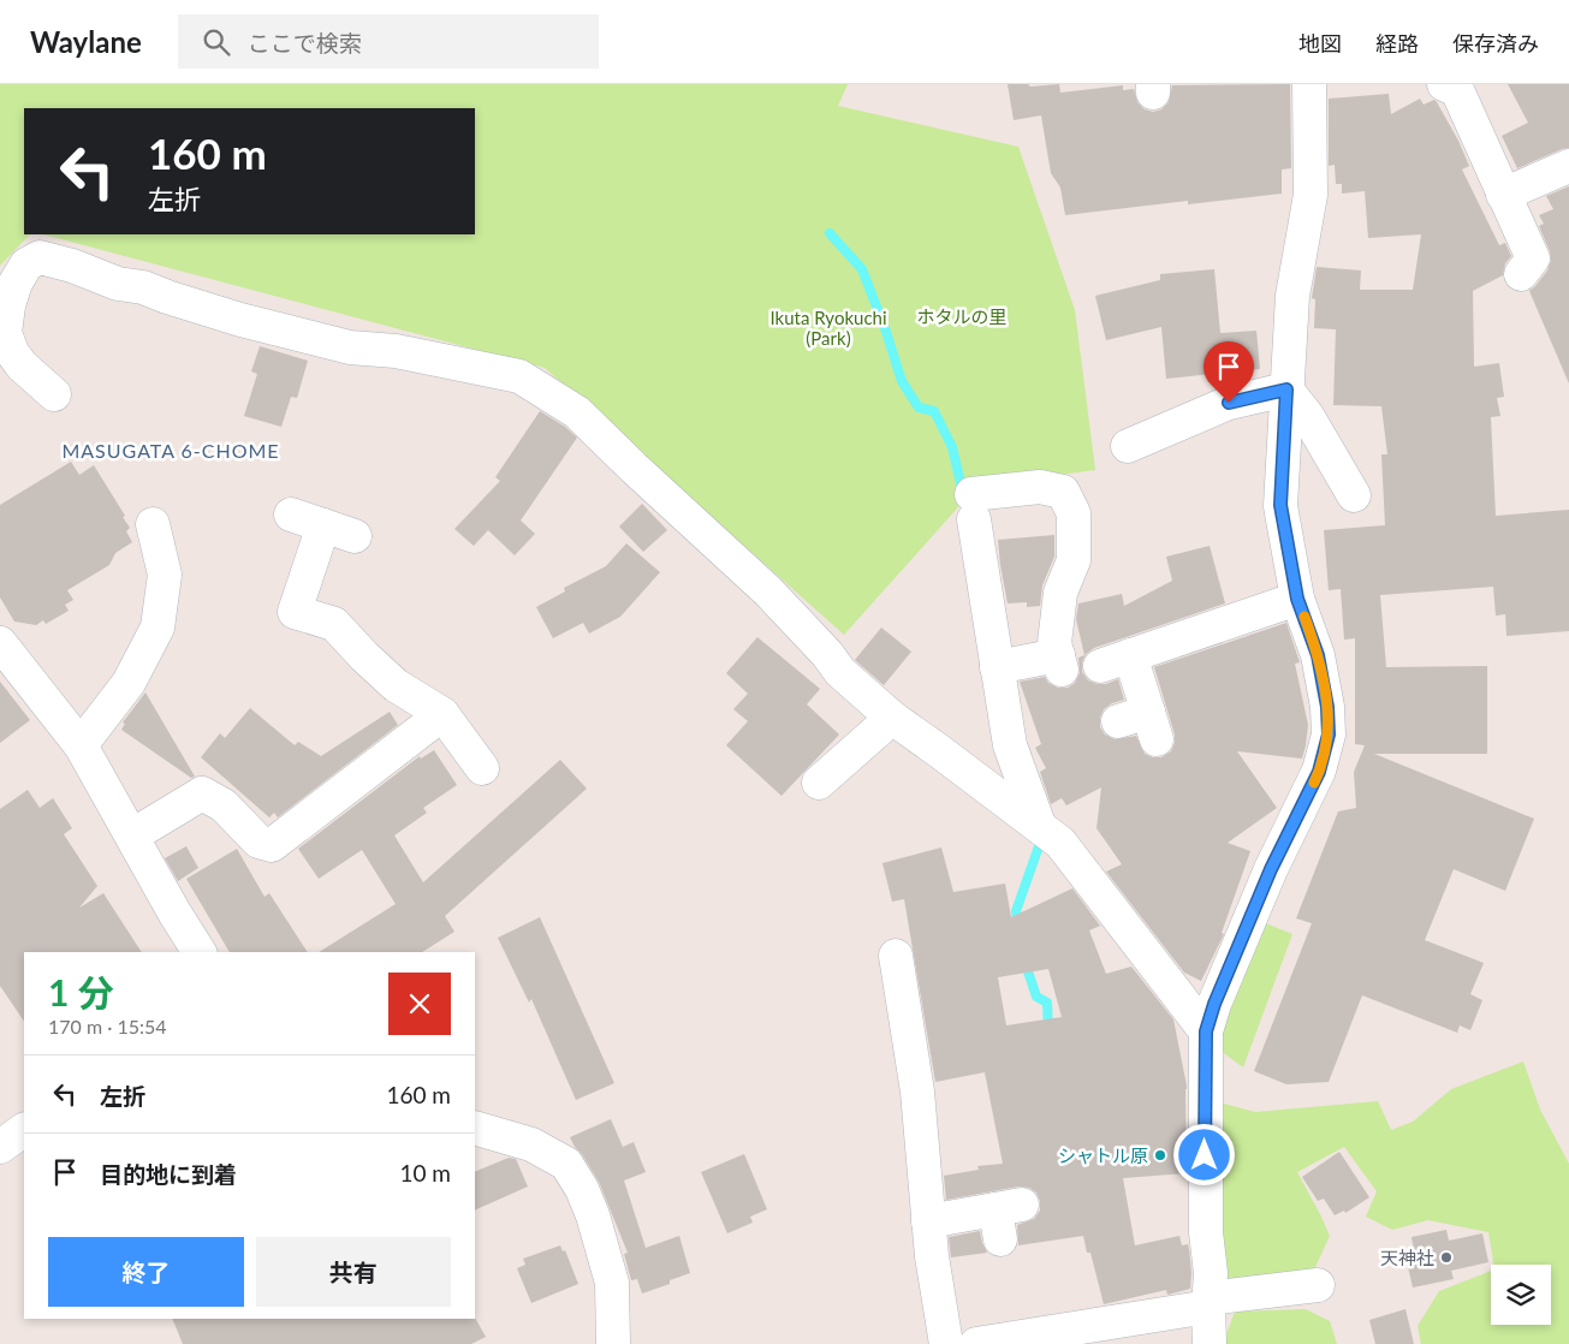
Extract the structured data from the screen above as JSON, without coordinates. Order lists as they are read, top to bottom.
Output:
{
  "districts": ["MASUGATA 6-CHOME"],
  "parks": ["ホタルの里", "Ikuta Ryokuchi (Park)"],
  "places": ["シャトル原", "天神社"],
  "page": {
    "header": "Waylane",
    "search": "ここで検索",
    "nav": ["地図", "経路", "保存済み"],
    "turn": ["160 m", "左折"],
    "heading": ["1 分", "170 m · 15:54"],
    "list": [
      {
        "name": "左折",
        "value": "160 m"
      },
      {
        "name": "目的地に到着",
        "value": "10 m"
      }
    ],
    "buttons": ["終了", "共有"]
  }
}
